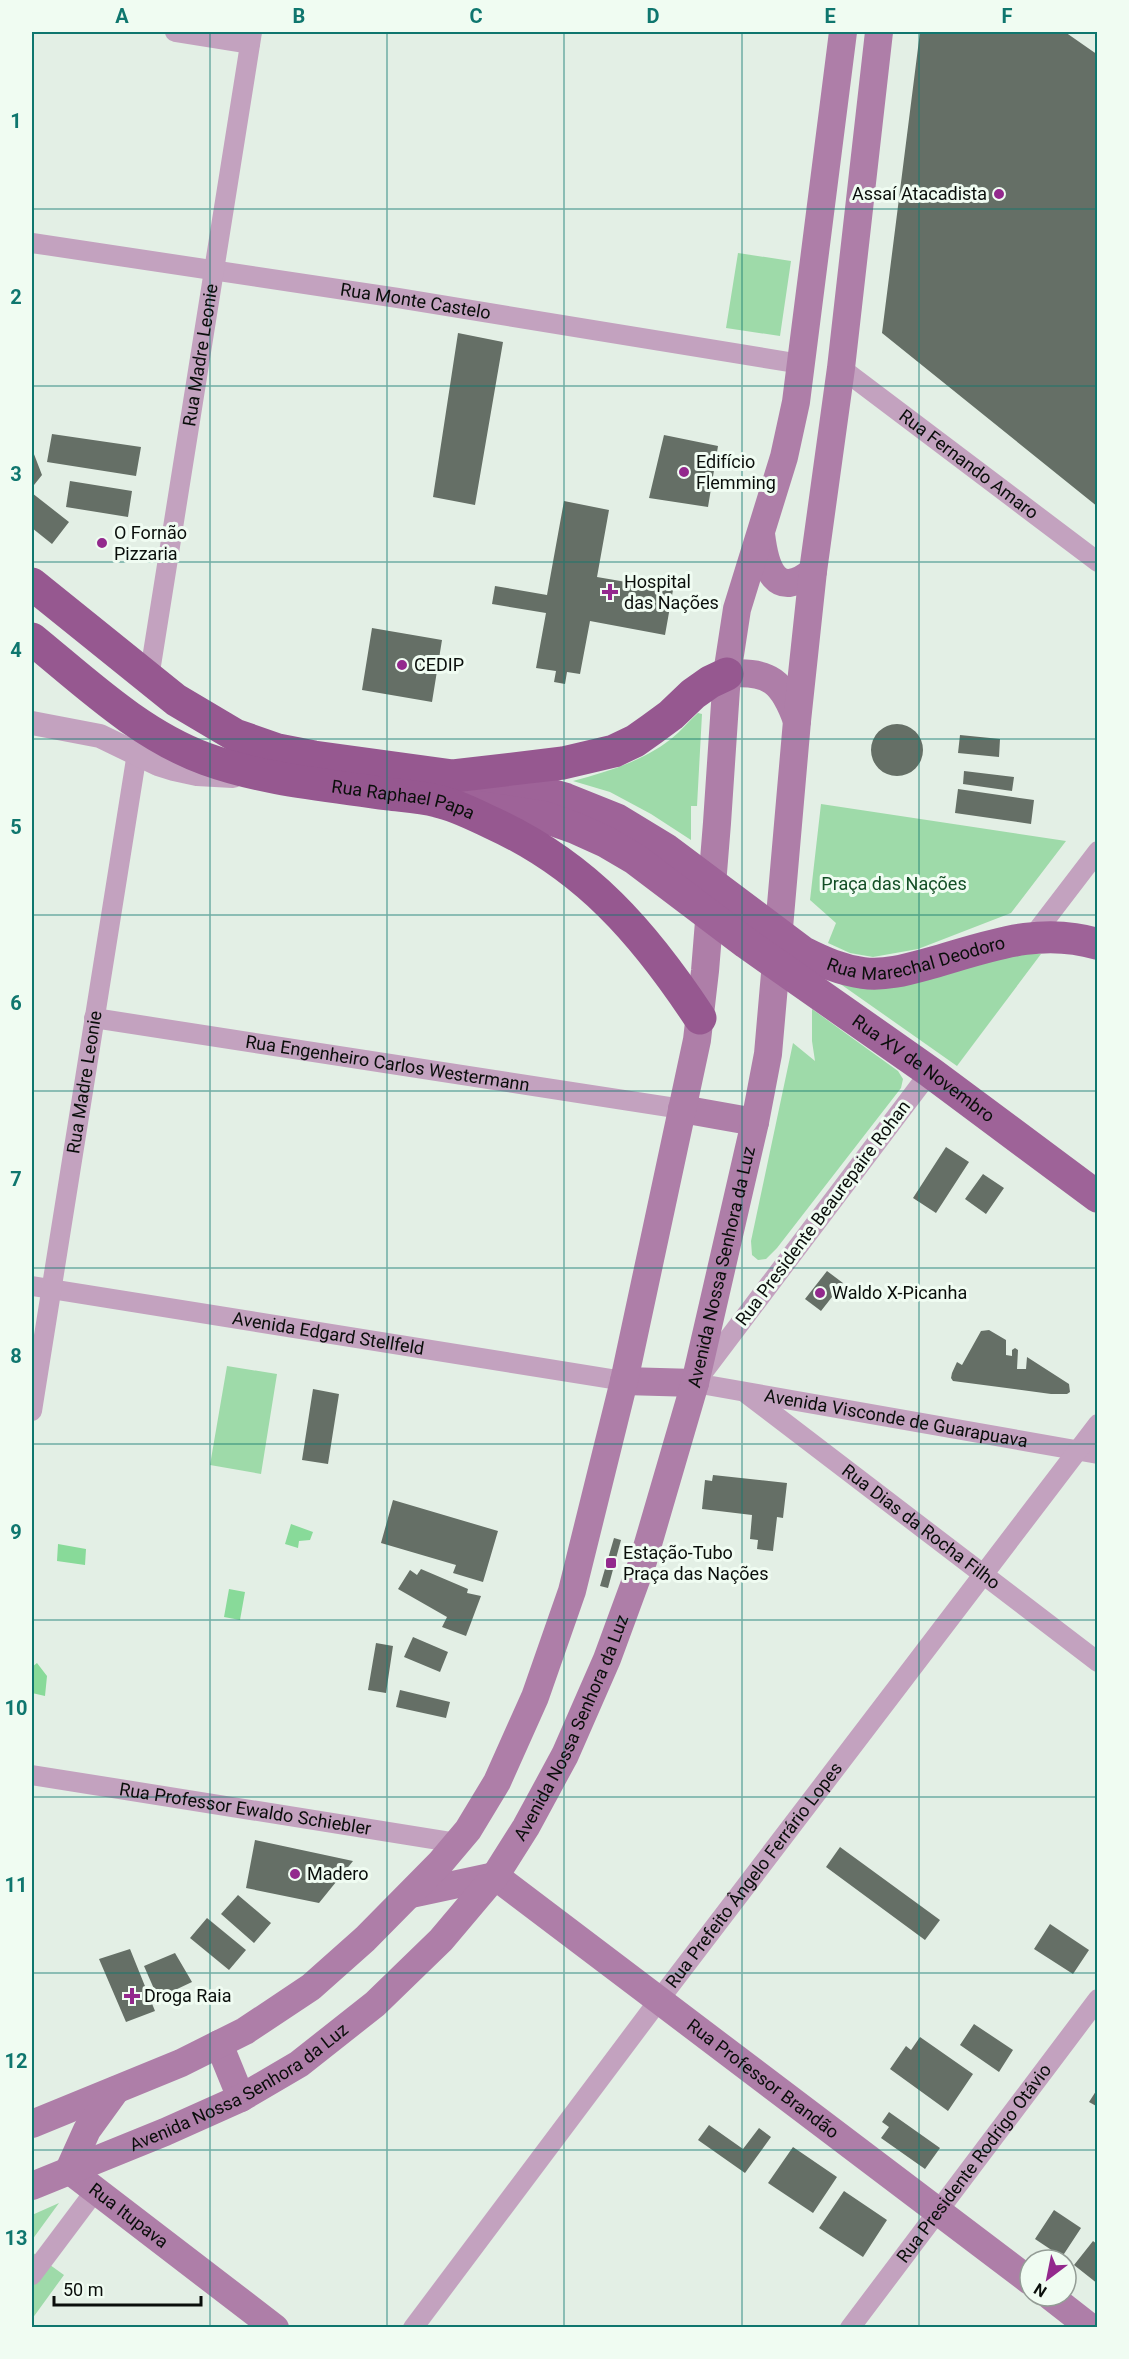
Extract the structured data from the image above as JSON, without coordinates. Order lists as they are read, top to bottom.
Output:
{
  "streets": {
    "highway": ["Rua Raphael Papa"],
    "main road": [
      "Rua Marechal Deodoro",
      "Rua XV de Novembro",
      "Avenida Nossa Senhora da Luz",
      "Rua Professor Brandão",
      "Rua Itupava"
    ],
    "street": [
      "Rua Monte Castelo",
      "Rua Madre Leonie",
      "Rua Fernando Amaro",
      "Rua Engenheiro Carlos Westermann",
      "Rua Presidente Beaurepaire Rohan",
      "Avenida Edgard Stellfeld",
      "Avenida Visconde de Guarapuava",
      "Rua Dias da Rocha Filho",
      "Rua Professor Ewaldo Schiebler",
      "Rua Prefeito Ângelo Ferrário Lopes",
      "Rua Presidente Rodrigo Otávio"
    ]
  },
  "crossings": [
    ["Rua Monte Castelo", "Rua Madre Leonie"],
    ["Rua Madre Leonie", "Rua Raphael Papa"],
    ["Rua Madre Leonie", "Rua Engenheiro Carlos Westermann"],
    ["Rua Madre Leonie", "Avenida Edgard Stellfeld"],
    ["Rua Fernando Amaro", "Avenida Nossa Senhora da Luz"],
    ["Rua Raphael Papa", "Rua Marechal Deodoro"],
    ["Rua Raphael Papa", "Rua XV de Novembro"],
    ["Rua XV de Novembro", "Rua Presidente Beaurepaire Rohan"],
    ["Rua Presidente Beaurepaire Rohan", "Avenida Nossa Senhora da Luz"],
    ["Rua Presidente Beaurepaire Rohan", "Avenida Visconde de Guarapuava"],
    ["Avenida Nossa Senhora da Luz", "Avenida Visconde de Guarapuava"],
    ["Avenida Nossa Senhora da Luz", "Rua Professor Brandão"],
    ["Avenida Nossa Senhora da Luz", "Rua Itupava"],
    ["Avenida Visconde de Guarapuava", "Rua Dias da Rocha Filho"],
    ["Avenida Visconde de Guarapuava", "Rua Prefeito Ângelo Ferrário Lopes"],
    ["Rua Dias da Rocha Filho", "Rua Prefeito Ângelo Ferrário Lopes"],
    ["Rua Prefeito Ângelo Ferrário Lopes", "Rua Professor Brandão"],
    ["Rua Professor Brandão", "Rua Presidente Rodrigo Otávio"]
  ],
  "parks": ["Praça das Nações"],
  "places": {
    "other": [
      "Assaí Atacadista",
      "Edifício Flemming",
      "O Fornão Pizzaria",
      "CEDIP",
      "Waldo X-Picanha",
      "Madero"
    ],
    "health": ["Hospital das Nações", "Droga Raia"],
    "transit": ["Estação-Tubo Praça das Nações"]
  },
  "scale_bar": "50 m",
  "north": "bottom left",
  "grid": {
    "columns": [
      "A",
      "B",
      "C",
      "D",
      "E",
      "F"
    ],
    "rows": [
      "1",
      "2",
      "3",
      "4",
      "5",
      "6",
      "7",
      "8",
      "9",
      "10",
      "11",
      "12",
      "13"
    ]
  }
}
